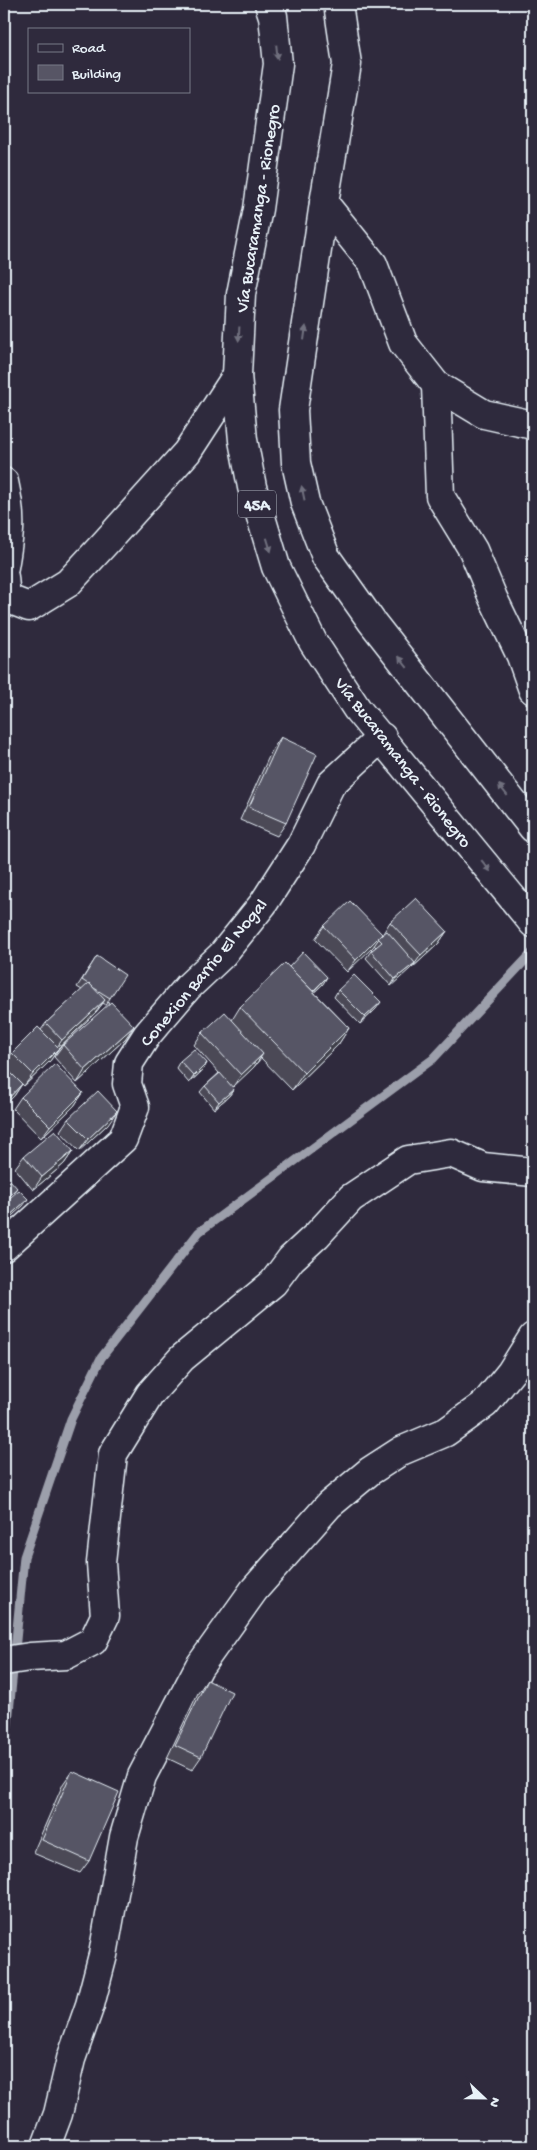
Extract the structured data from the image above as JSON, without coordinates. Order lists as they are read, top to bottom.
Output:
{
  "streets": {
    "main road": ["Vía Bucaramanga - Rionegro", "45A", "Conexion Barrio El Nogal"]
  },
  "crossings": [
    ["Vía Bucaramanga - Rionegro", "Conexion Barrio El Nogal"]
  ],
  "legend": ["Road", "Building"],
  "north": "right"
}
